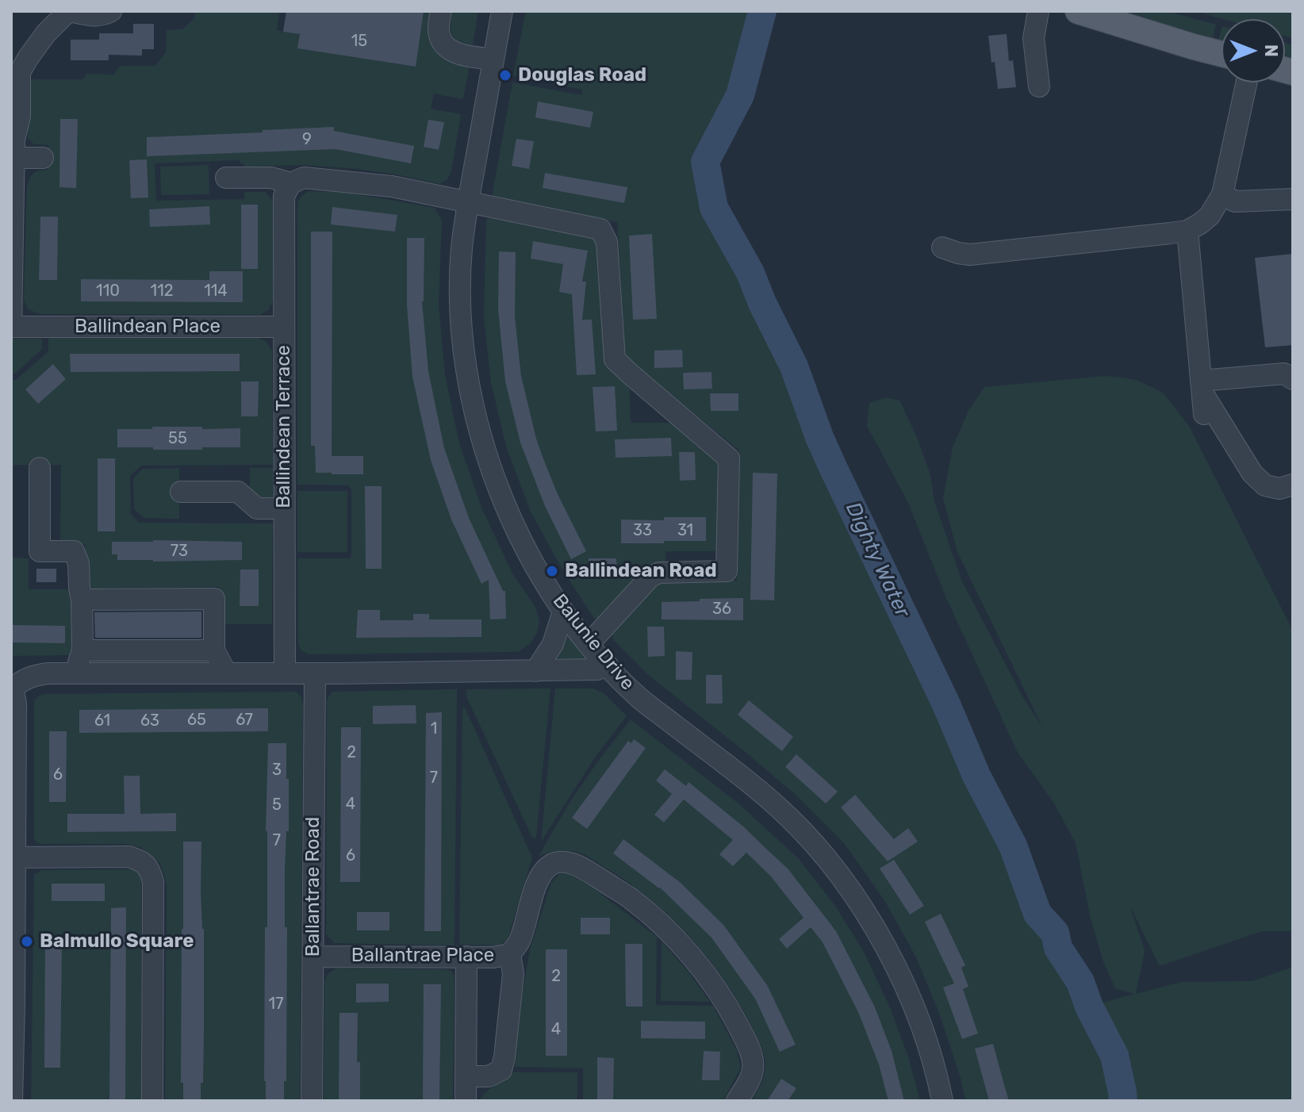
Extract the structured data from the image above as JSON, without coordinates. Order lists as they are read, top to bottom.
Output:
{
  "streets": {
    "street": [
      "Ballindean Place",
      "Ballindean Terrace",
      "Balunie Drive",
      "Ballantrae Road",
      "Ballantrae Place"
    ]
  },
  "crossings": [
    ["Ballindean Place", "Ballindean Terrace"],
    ["Ballantrae Road", "Ballantrae Place"]
  ],
  "water": ["Dighty Water"],
  "places": ["Douglas Road", "Ballindean Road", "Balmullo Square"],
  "house_numbers": [
    "15",
    "9",
    "110",
    "112",
    "114",
    "55",
    "33",
    "31",
    "73",
    "36",
    "65",
    "67",
    "61",
    "63",
    "1",
    "2",
    "3",
    "6",
    "7",
    "4",
    "5",
    "7",
    "6",
    "2",
    "17",
    "4"
  ],
  "north": "right"
}
